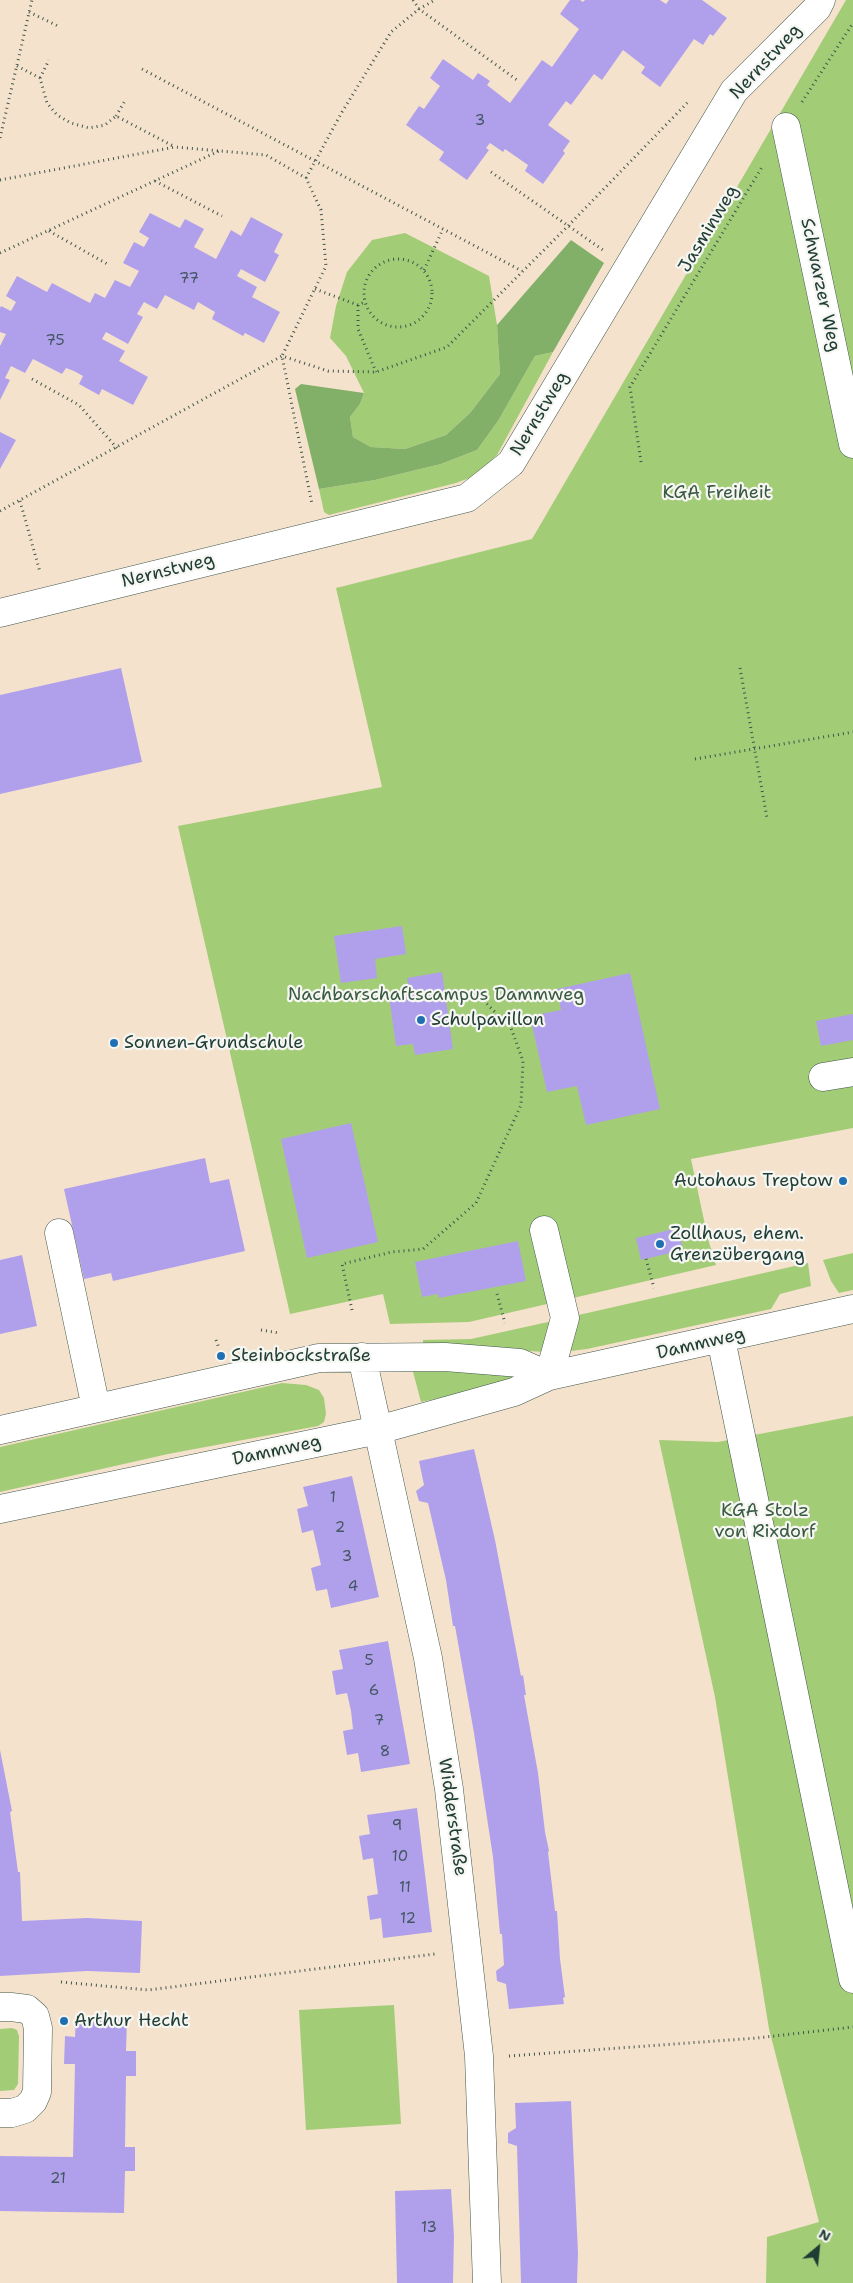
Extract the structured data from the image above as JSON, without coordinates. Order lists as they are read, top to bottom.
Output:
{
  "streets": {
    "street": [
      "Nernstweg",
      "Schwarzer Weg",
      "Dammweg",
      "Widderstraße"
    ],
    "path": ["Jasminweg"]
  },
  "crossings": [
    ["Jasminweg", "Schwarzer Weg"],
    ["Dammweg", "Widderstraße"]
  ],
  "parks": ["KGA Freiheit", "Nachbarschaftscampus Dammweg", "KGA Stolz von Rixdorf"],
  "places": [
    "Schulpavillon",
    "Sonnen-Grundschule",
    "Autohaus Treptow",
    "Zollhaus, ehem. Grenzübergang",
    "Steinbockstraße",
    "Arthur Hecht"
  ],
  "house_numbers": [
    "3",
    "77",
    "75",
    "1",
    "2",
    "3",
    "4",
    "5",
    "6",
    "7",
    "8",
    "9",
    "10",
    "11",
    "12",
    "21",
    "13"
  ],
  "north": "top right"
}
